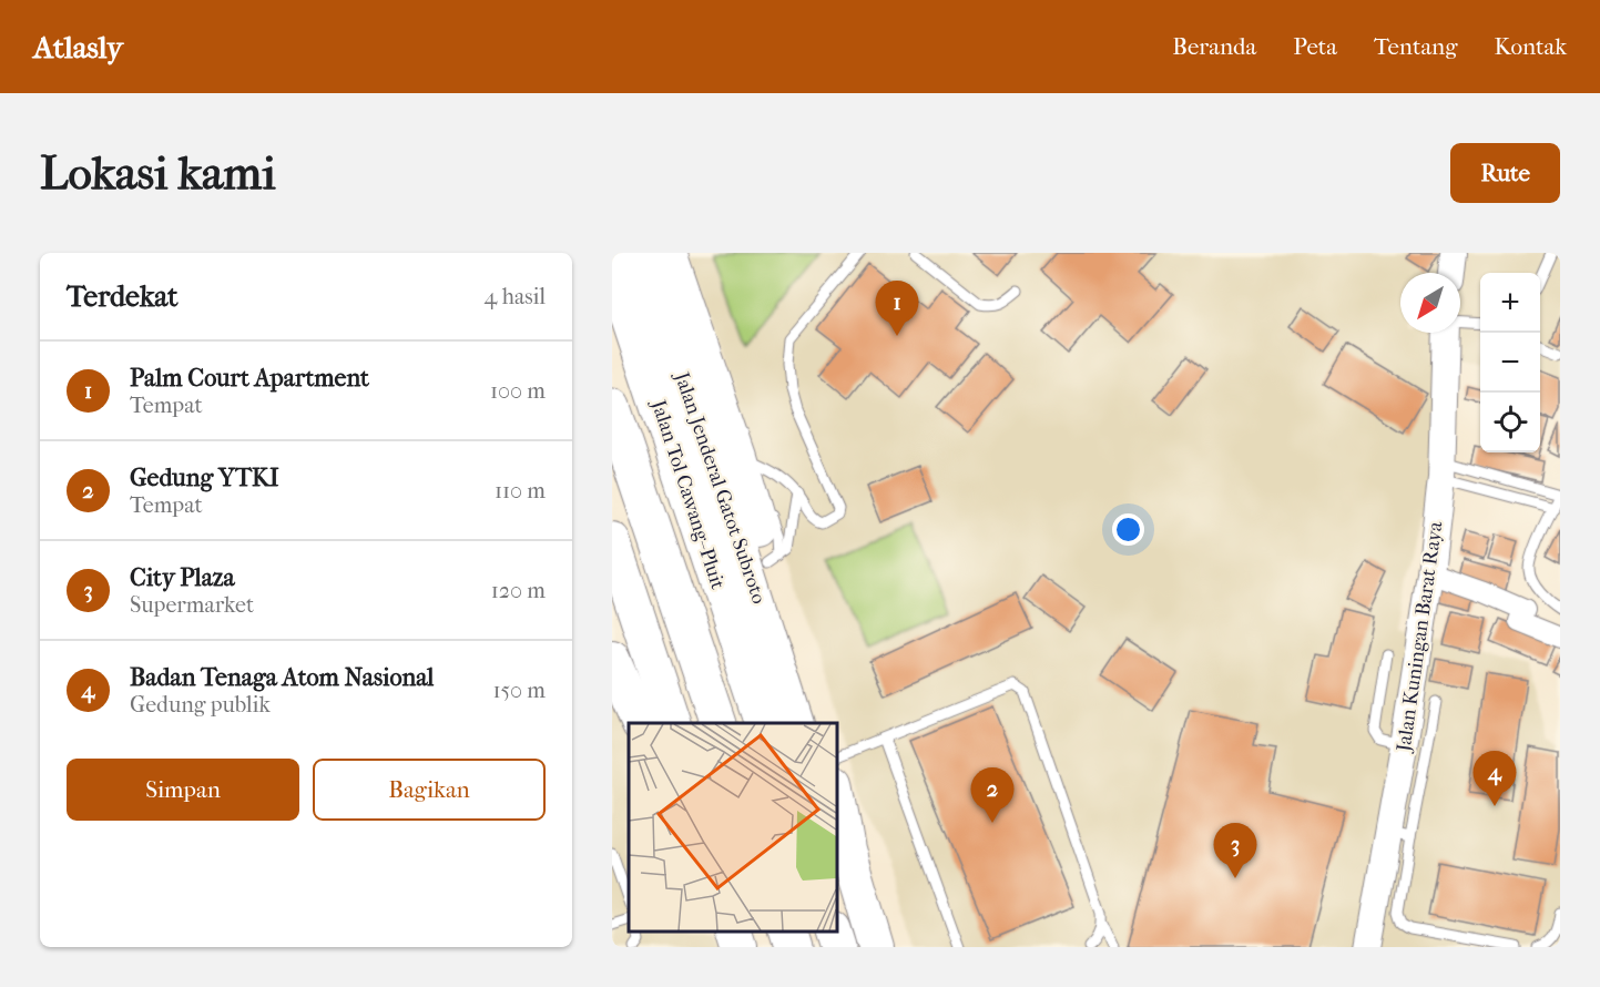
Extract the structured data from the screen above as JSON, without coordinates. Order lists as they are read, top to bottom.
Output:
{
  "streets": {
    "highway": ["Jalan Jenderal Gatot Subroto", "Jalan Tol Cawang–Pluit"],
    "street": ["Jalan Kuningan Barat Raya"]
  },
  "north": "bottom left",
  "page": {
    "header": "Atlasly",
    "nav": [
      "Beranda",
      "Peta",
      "Tentang",
      "Kontak"
    ],
    "buttons": [
      "Rute",
      ["Simpan", "Bagikan"]
    ],
    "title": "Lokasi kami",
    "heading": ["Terdekat", "4 hasil"],
    "map_buttons": ["+", "−"],
    "pins": [
      "1",
      "4",
      "2",
      "3"
    ],
    "list": [
      {
        "mark": "1",
        "name": "Palm Court Apartment",
        "note": "Tempat",
        "value": "100 m"
      },
      {
        "mark": "2",
        "name": "Gedung YTKI",
        "note": "Tempat",
        "value": "110 m"
      },
      {
        "mark": "3",
        "name": "City Plaza",
        "note": "Supermarket",
        "value": "120 m"
      },
      {
        "mark": "4",
        "name": "Badan Tenaga Atom Nasional",
        "note": "Gedung publik",
        "value": "150 m"
      }
    ]
  }
}
